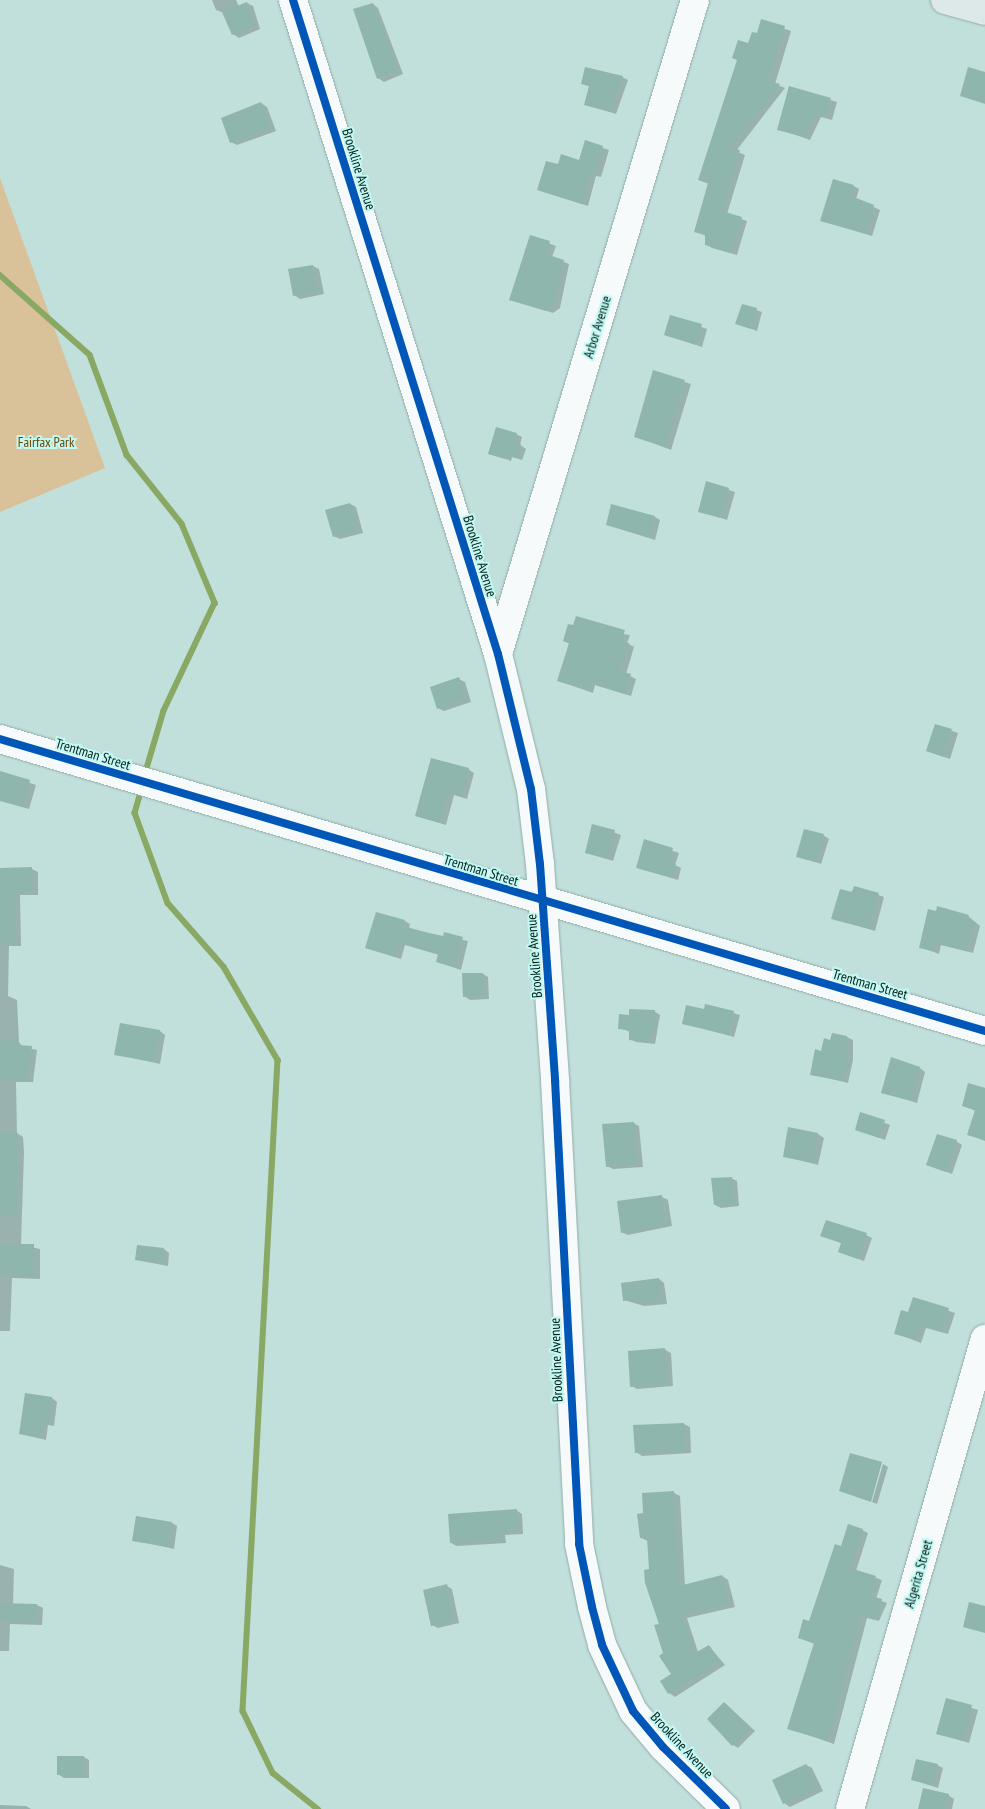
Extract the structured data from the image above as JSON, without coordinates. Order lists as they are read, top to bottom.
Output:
{
  "streets": {
    "street": [
      "Brookline Avenue",
      "Arbor Avenue",
      "Trentman Street",
      "Algerita Street"
    ]
  },
  "crossings": [
    ["Brookline Avenue", "Arbor Avenue"],
    ["Brookline Avenue", "Trentman Street"]
  ],
  "parks": ["Fairfax Park"]
}
